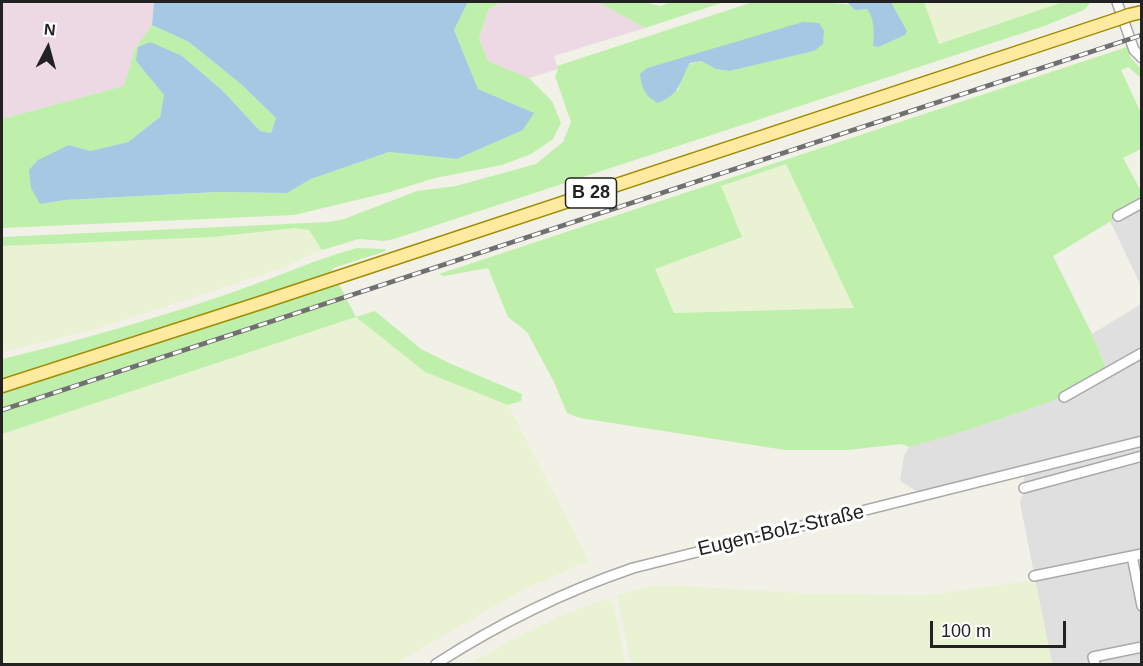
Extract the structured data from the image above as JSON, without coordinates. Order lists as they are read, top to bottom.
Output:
{
  "streets": {
    "main road": ["B 28"],
    "street": ["Eugen-Bolz-Straße"]
  },
  "scale_bar": "100 m",
  "north": "top"
}
